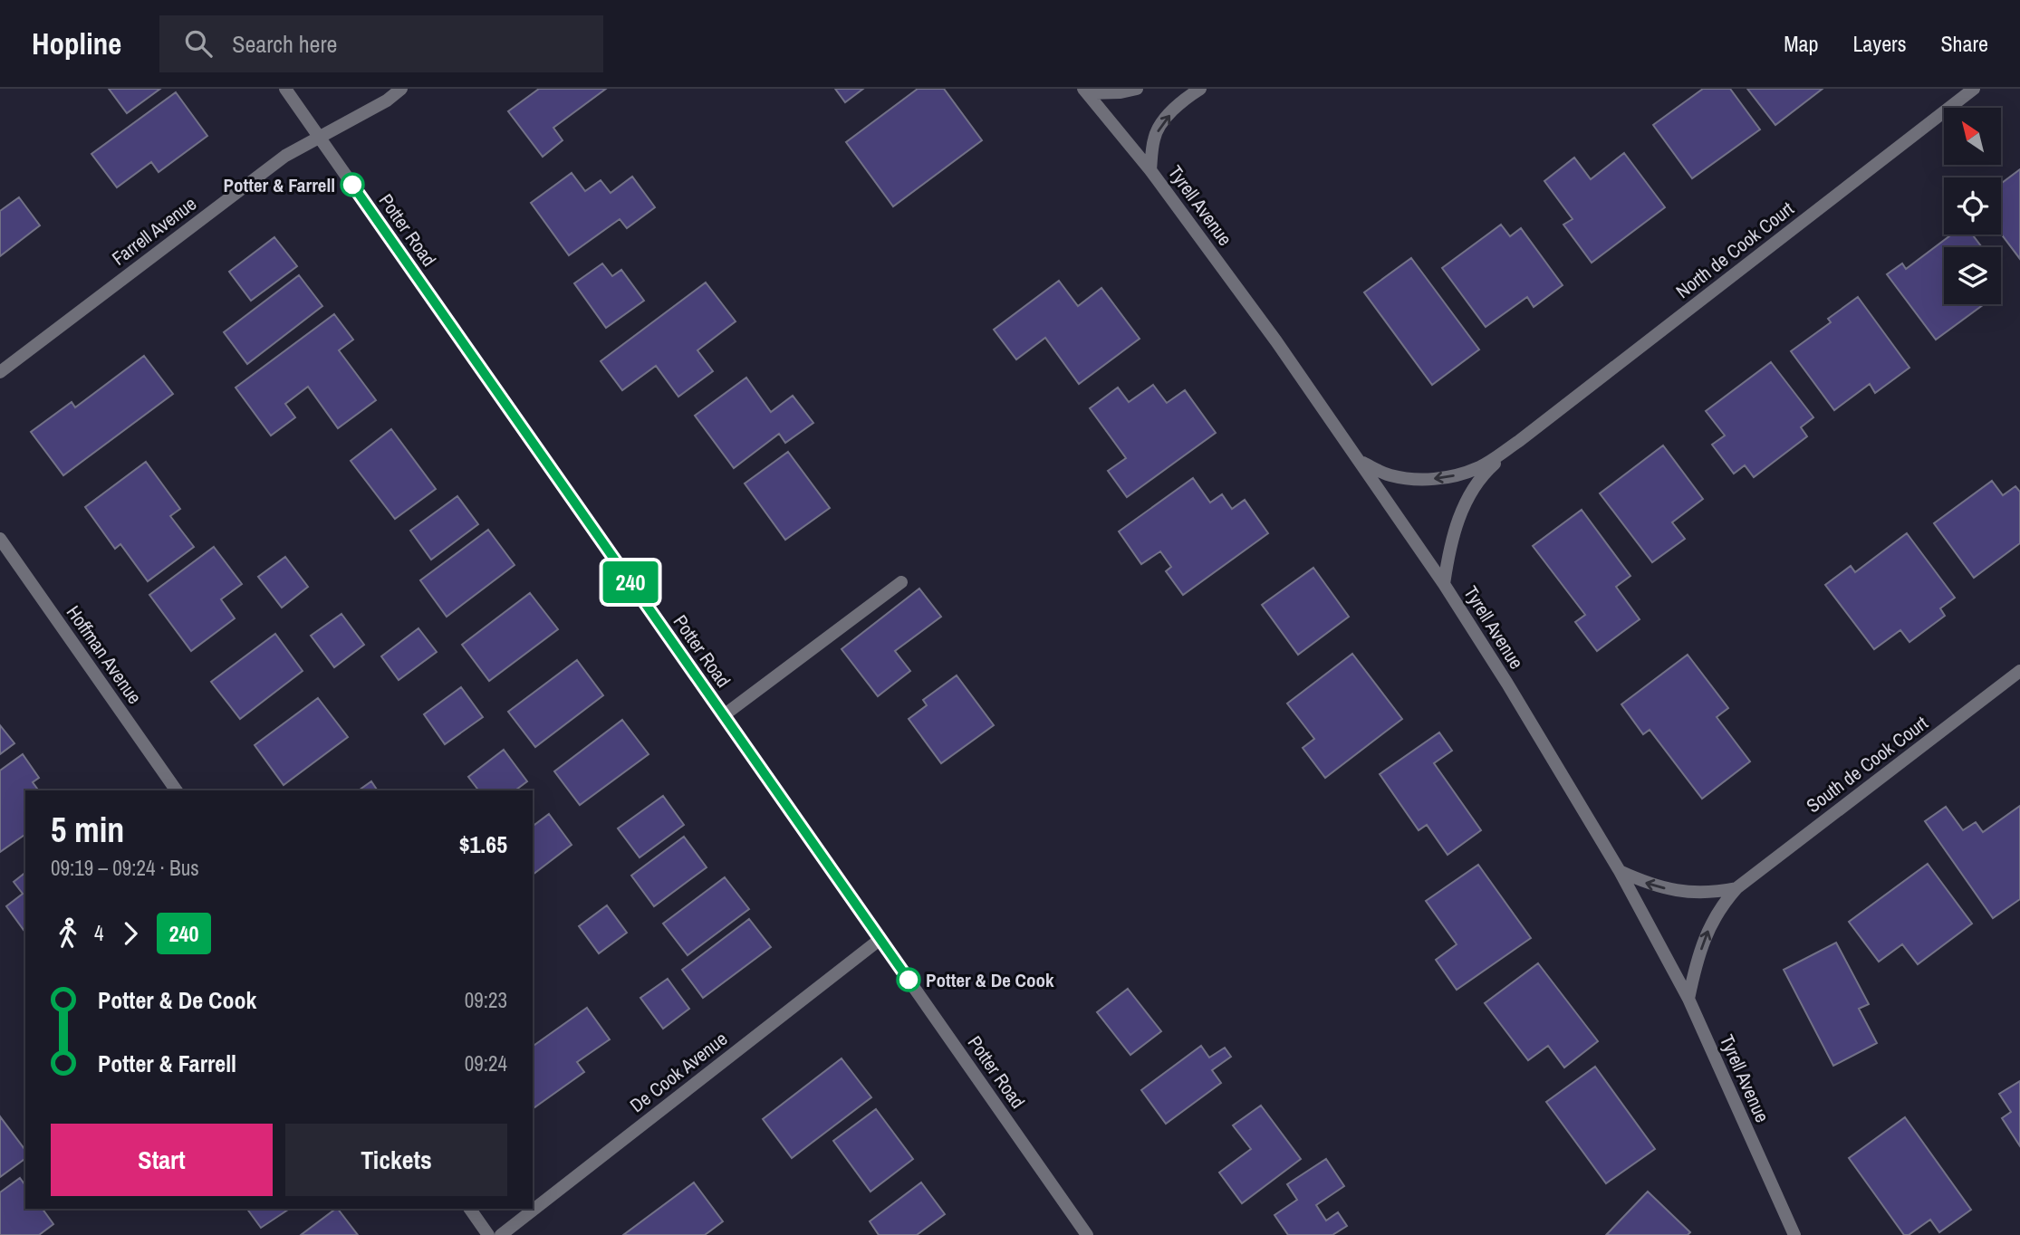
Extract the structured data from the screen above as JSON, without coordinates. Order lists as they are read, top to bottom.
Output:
{
  "streets": {
    "street": [
      "Tyrell Avenue",
      "Potter Road",
      "Farrell Avenue",
      "North de Cook Court",
      "Hoffman Avenue",
      "South de Cook Court",
      "De Cook Avenue"
    ]
  },
  "crossings": [
    ["Tyrell Avenue", "North de Cook Court"],
    ["Tyrell Avenue", "South de Cook Court"],
    ["Potter Road", "Farrell Avenue"],
    ["Potter Road", "De Cook Avenue"]
  ],
  "places": ["Potter & Farrell", "Potter & De Cook"],
  "lines": ["bus line 240"],
  "north": "top left",
  "page": {
    "header": "Hopline",
    "search": "Search here",
    "nav": ["Map", "Layers", "Share"],
    "on_map": "240",
    "heading": ["5 min", "09:19 – 09:24 · Bus", "$1.65"],
    "legs": ["4", "240"],
    "list": [
      {
        "name": "Potter & De Cook",
        "value": "09:23"
      },
      {
        "name": "Potter & Farrell",
        "value": "09:24"
      }
    ],
    "buttons": ["Start", "Tickets"]
  }
}
